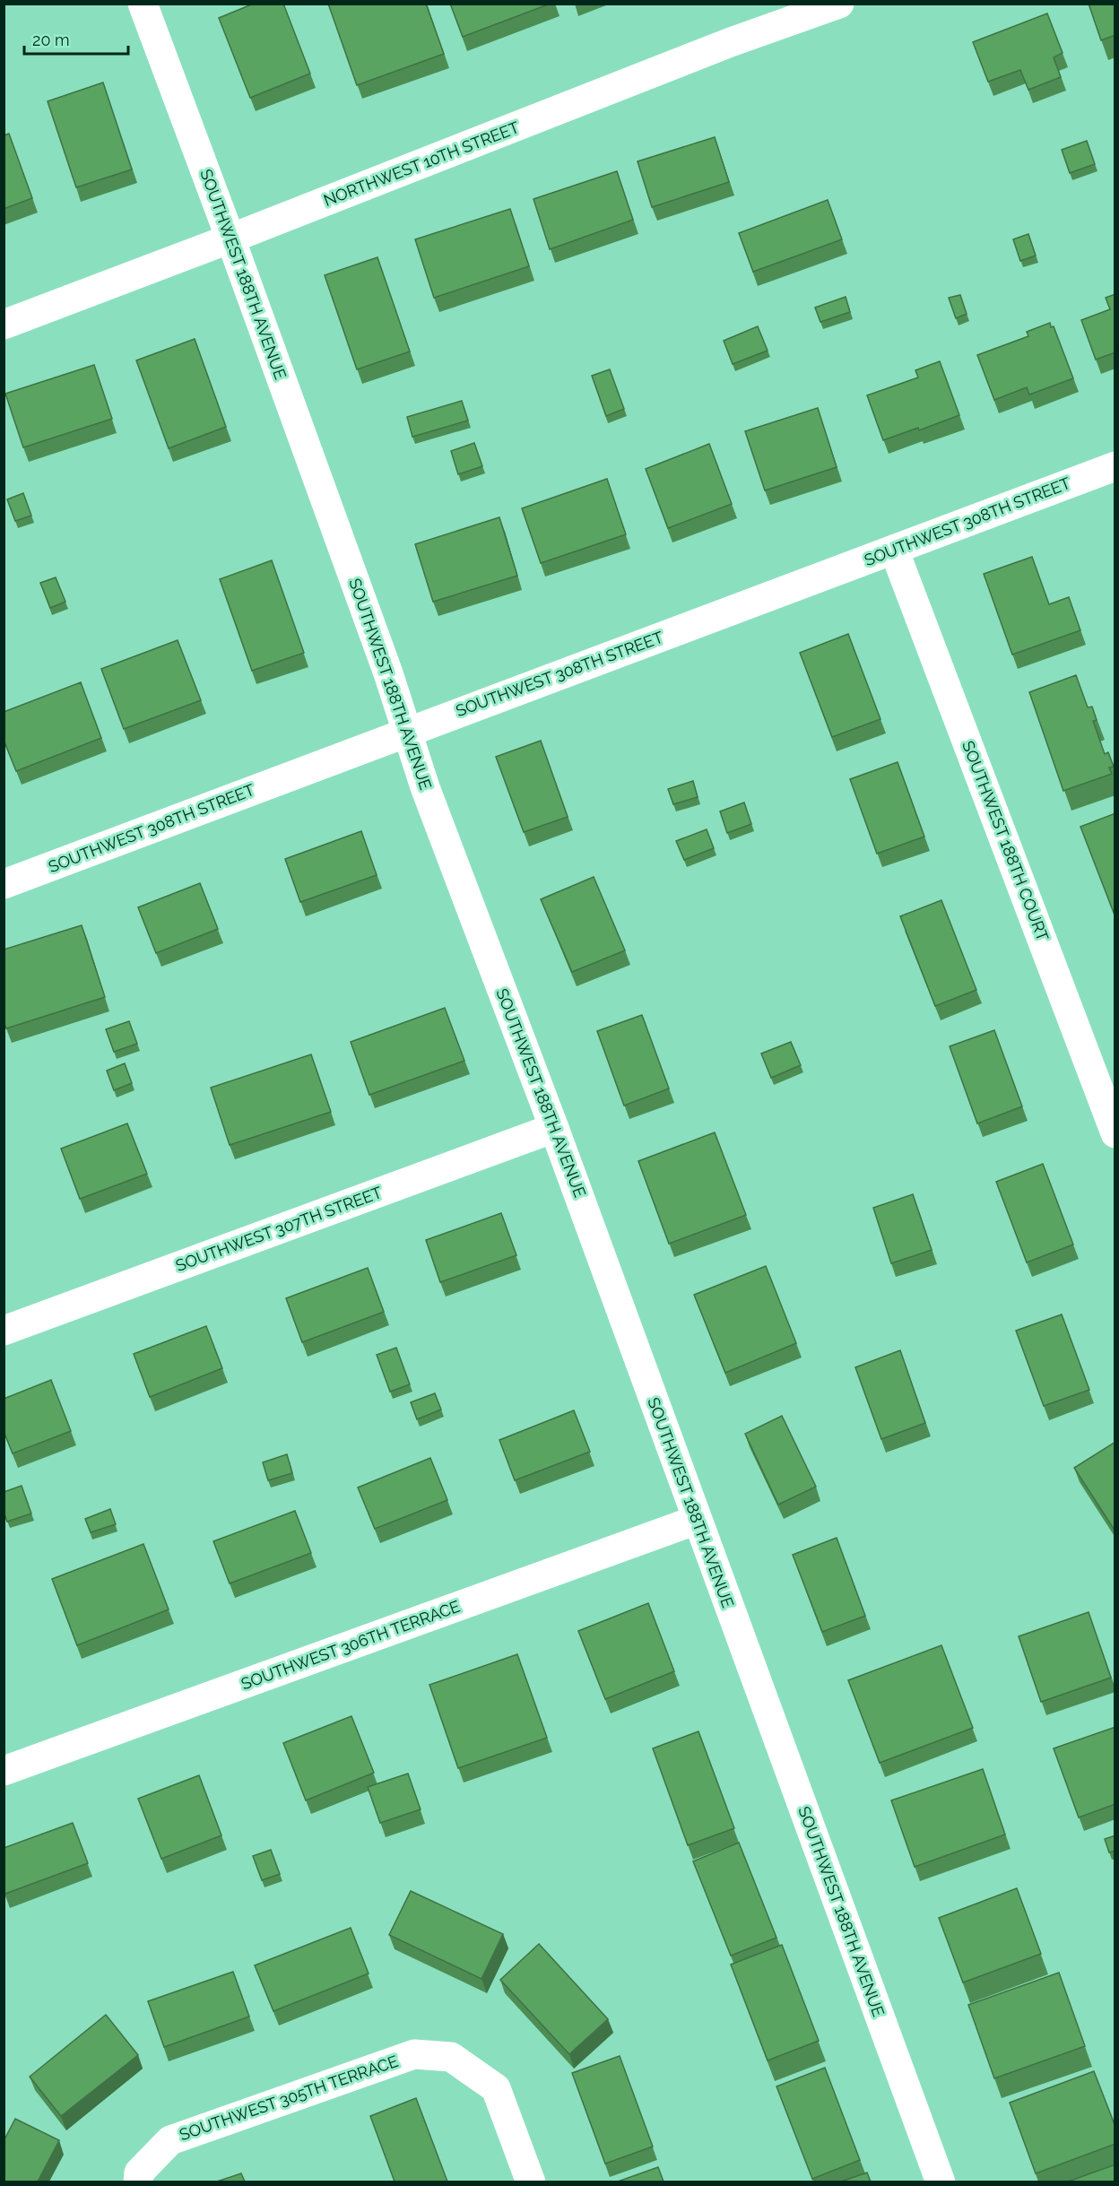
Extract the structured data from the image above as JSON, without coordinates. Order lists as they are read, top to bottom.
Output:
{
  "streets": {
    "street": [
      "NORTHWEST 10TH STREET",
      "SOUTHWEST 188TH AVENUE",
      "SOUTHWEST 308TH STREET",
      "SOUTHWEST 188TH COURT",
      "SOUTHWEST 307TH STREET",
      "SOUTHWEST 306TH TERRACE",
      "SOUTHWEST 305TH TERRACE"
    ]
  },
  "crossings": [
    ["NORTHWEST 10TH STREET", "SOUTHWEST 188TH AVENUE"],
    ["SOUTHWEST 188TH AVENUE", "SOUTHWEST 308TH STREET"],
    ["SOUTHWEST 188TH AVENUE", "SOUTHWEST 307TH STREET"],
    ["SOUTHWEST 188TH AVENUE", "SOUTHWEST 306TH TERRACE"],
    ["SOUTHWEST 308TH STREET", "SOUTHWEST 188TH COURT"]
  ],
  "scale_bar": "20 m"
}
